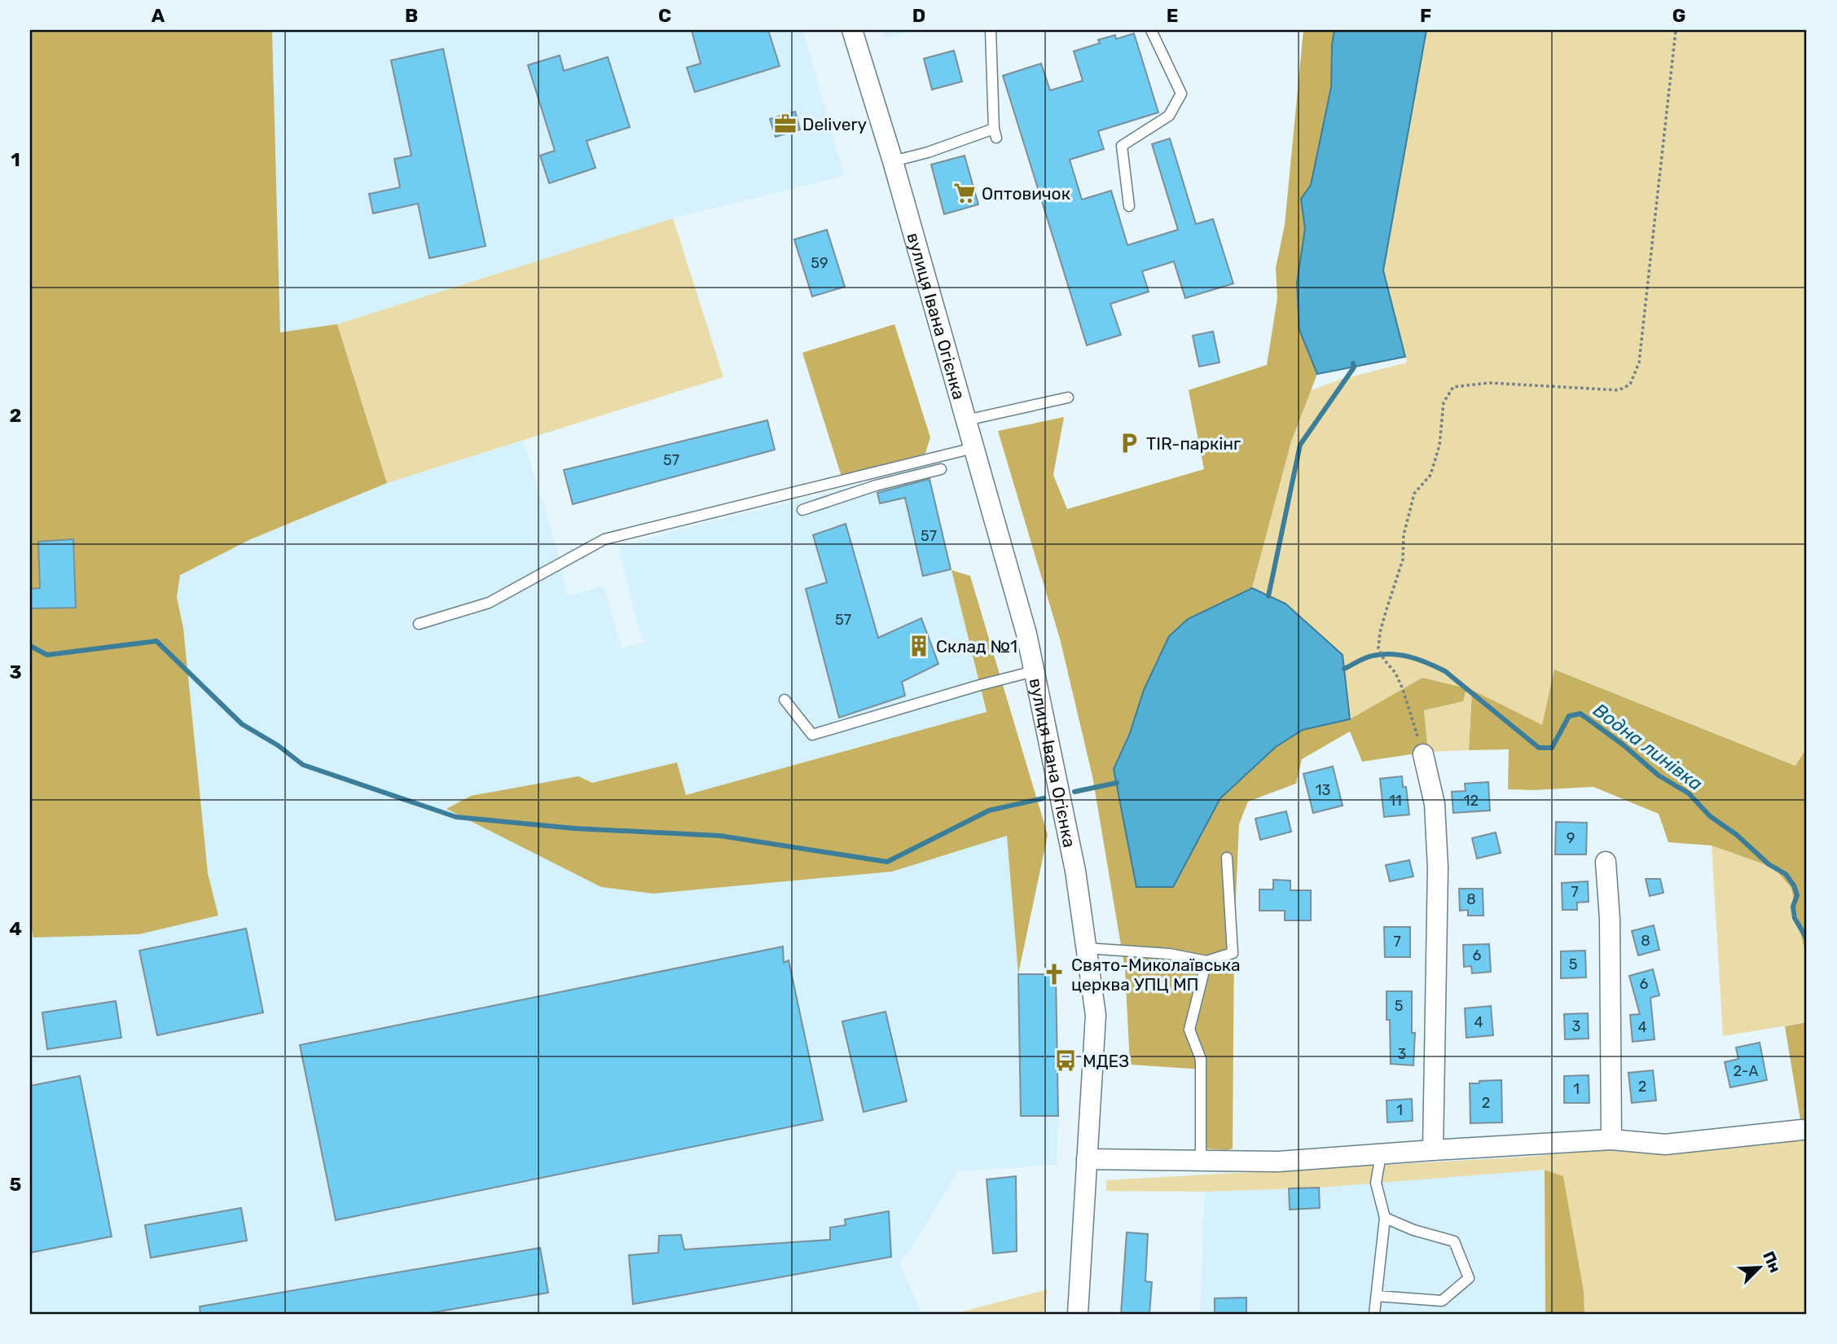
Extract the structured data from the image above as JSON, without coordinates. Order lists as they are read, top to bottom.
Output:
{
  "streets": {
    "street": ["вулиця Івана Огієнка"]
  },
  "water": ["Водна линівка"],
  "places": {
    "office": ["Delivery"],
    "supermarket": ["Оптовичок"],
    "parking": ["TIR-паркінг"],
    "building": ["Склад №1"],
    "church": ["Свято-Миколаївська церква УПЦ МП"],
    "bus stop": ["МДЕЗ"]
  },
  "house_numbers": [
    "59",
    "57",
    "57",
    "57",
    "13",
    "11",
    "12",
    "9",
    "7",
    "8",
    "8",
    "7",
    "6",
    "5",
    "6",
    "5",
    "4",
    "3",
    "4",
    "3",
    "2-А",
    "2",
    "1",
    "2",
    "1"
  ],
  "north": "top right",
  "grid": {
    "columns": [
      "A",
      "B",
      "C",
      "D",
      "E",
      "F",
      "G"
    ],
    "rows": [
      "1",
      "2",
      "3",
      "4",
      "5"
    ]
  }
}
